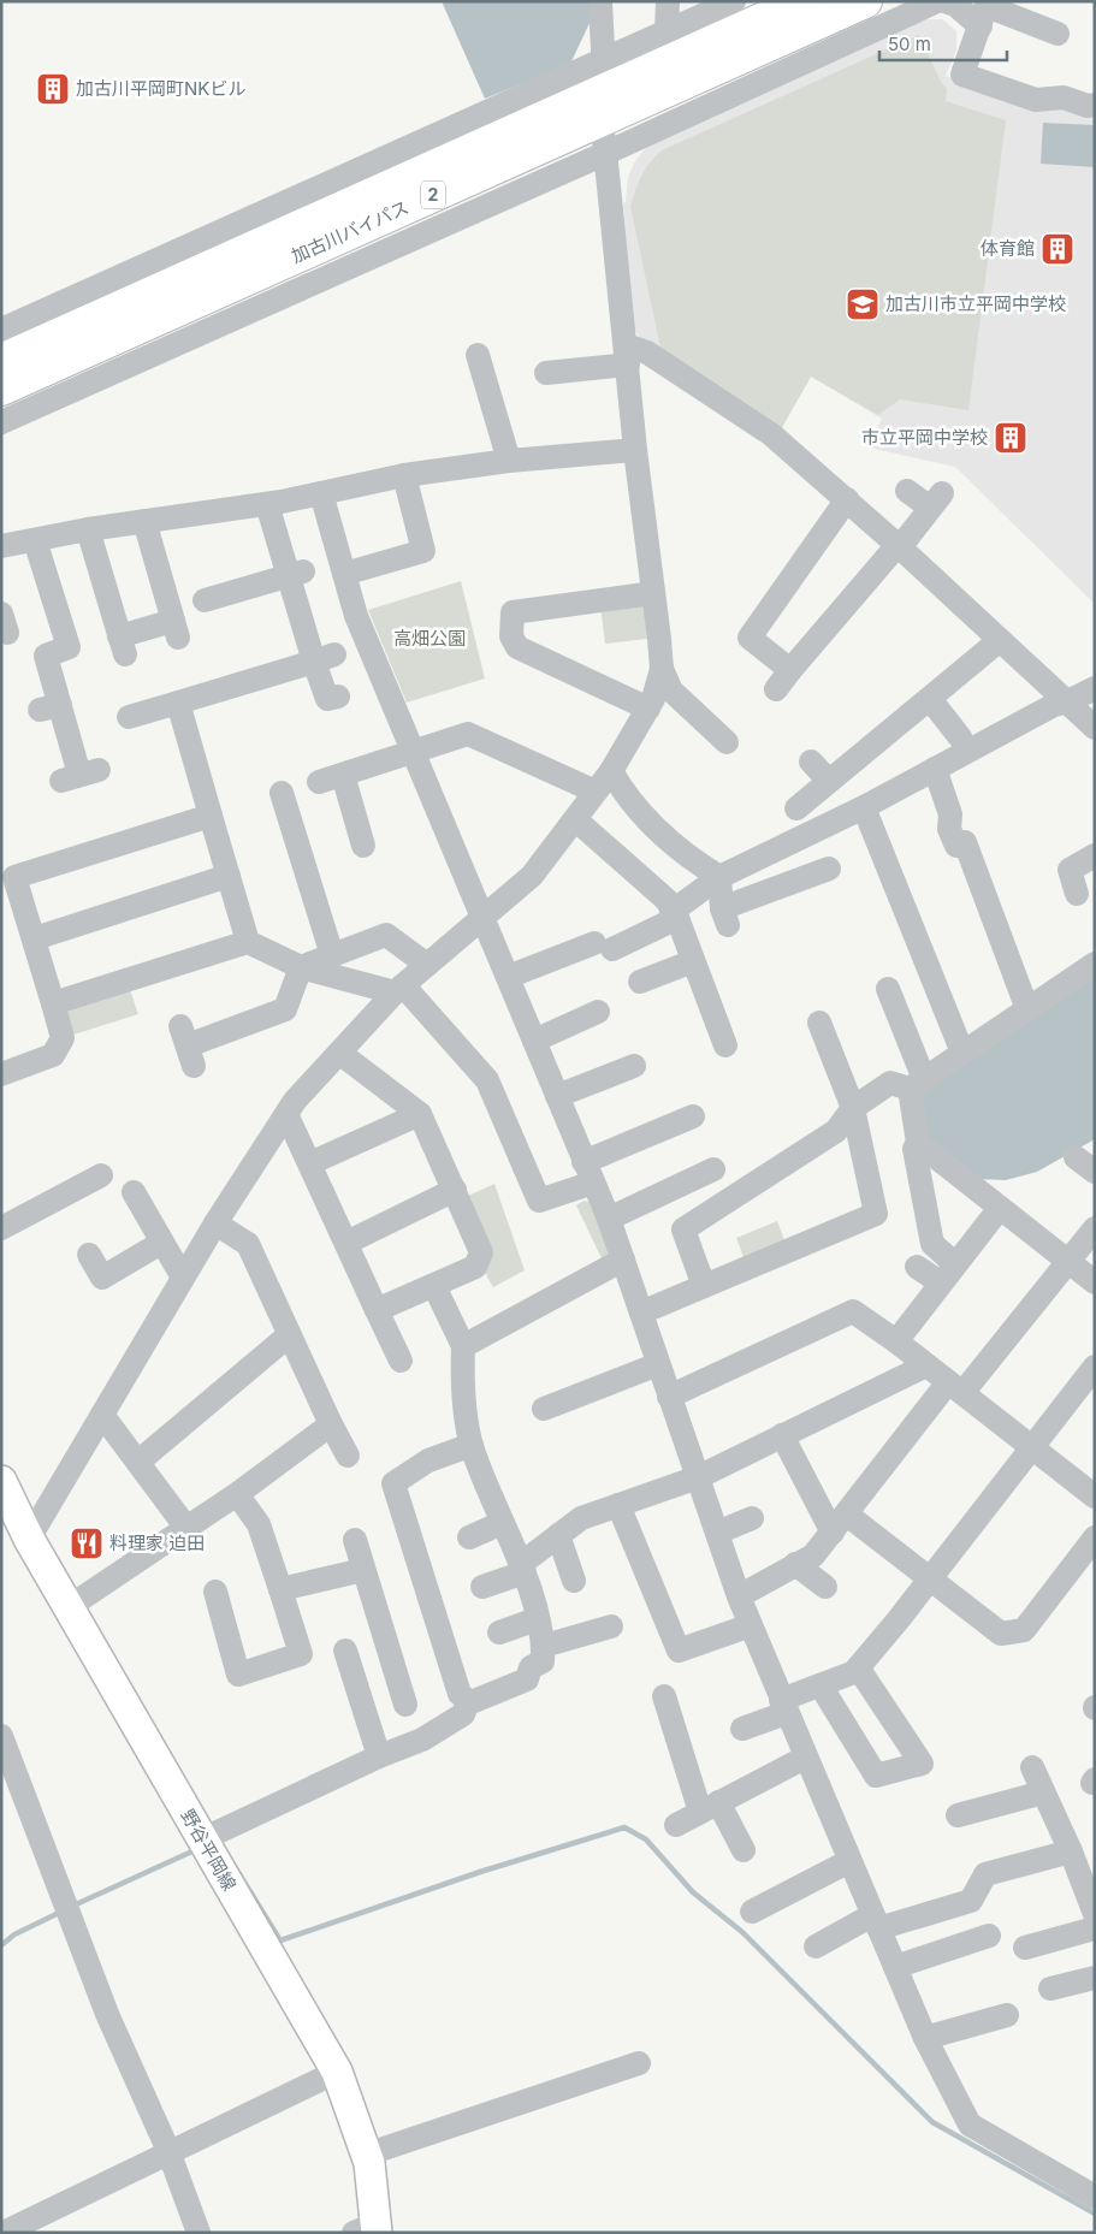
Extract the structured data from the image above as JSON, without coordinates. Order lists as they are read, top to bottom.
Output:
{
  "streets": {
    "highway": ["2", "加古川バイパス"],
    "main road": ["野谷平岡線"]
  },
  "parks": ["高畑公園"],
  "places": {
    "building": ["加古川平岡町NKビル", "体育館", "市立平岡中学校"],
    "school or university": ["加古川市立平岡中学校"],
    "restaurant": ["料理家 迫田"]
  },
  "scale_bar": "50 m"
}
